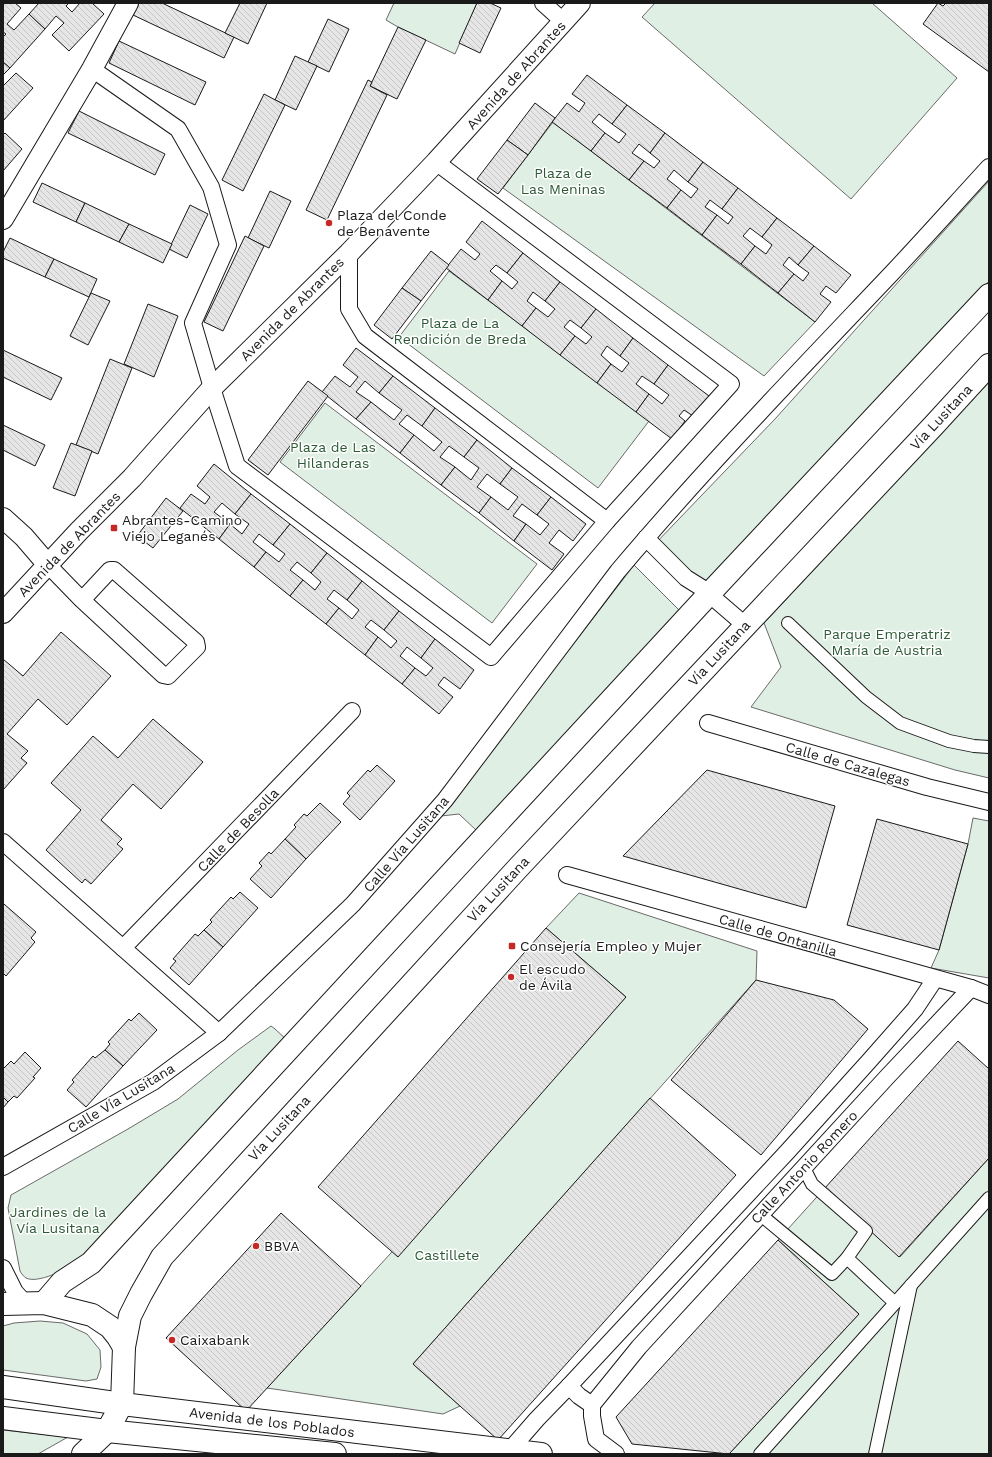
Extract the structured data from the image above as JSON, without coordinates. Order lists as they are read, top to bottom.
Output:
{
  "streets": {
    "main road": ["Vía Lusitana", "Avenida de los Poblados"],
    "street": [
      "Avenida de Abrantes",
      "Calle de Cazalegas",
      "Calle de Besolla",
      "Calle Vía Lusitana",
      "Calle de Ontanilla",
      "Calle Antonio Romero"
    ]
  },
  "crossings": [
    ["Vía Lusitana", "Avenida de los Poblados"],
    ["Calle de Ontanilla", "Calle Antonio Romero"],
    ["Calle Antonio Romero", "Avenida de los Poblados"]
  ],
  "parks": [
    "Plaza de Las Meninas",
    "Plaza de La Rendición de Breda",
    "Plaza de Las Hilanderas",
    "Parque Emperatriz María de Austria",
    "Jardines de la Vía Lusitana",
    "Castillete"
  ],
  "places": {
    "other": [
      "Plaza del Conde de Benavente",
      "El escudo de Ávila",
      "BBVA",
      "Caixabank"
    ],
    "transit": ["Abrantes-Camino Viejo Leganés", "Consejería Empleo y Mujer"]
  }
}
